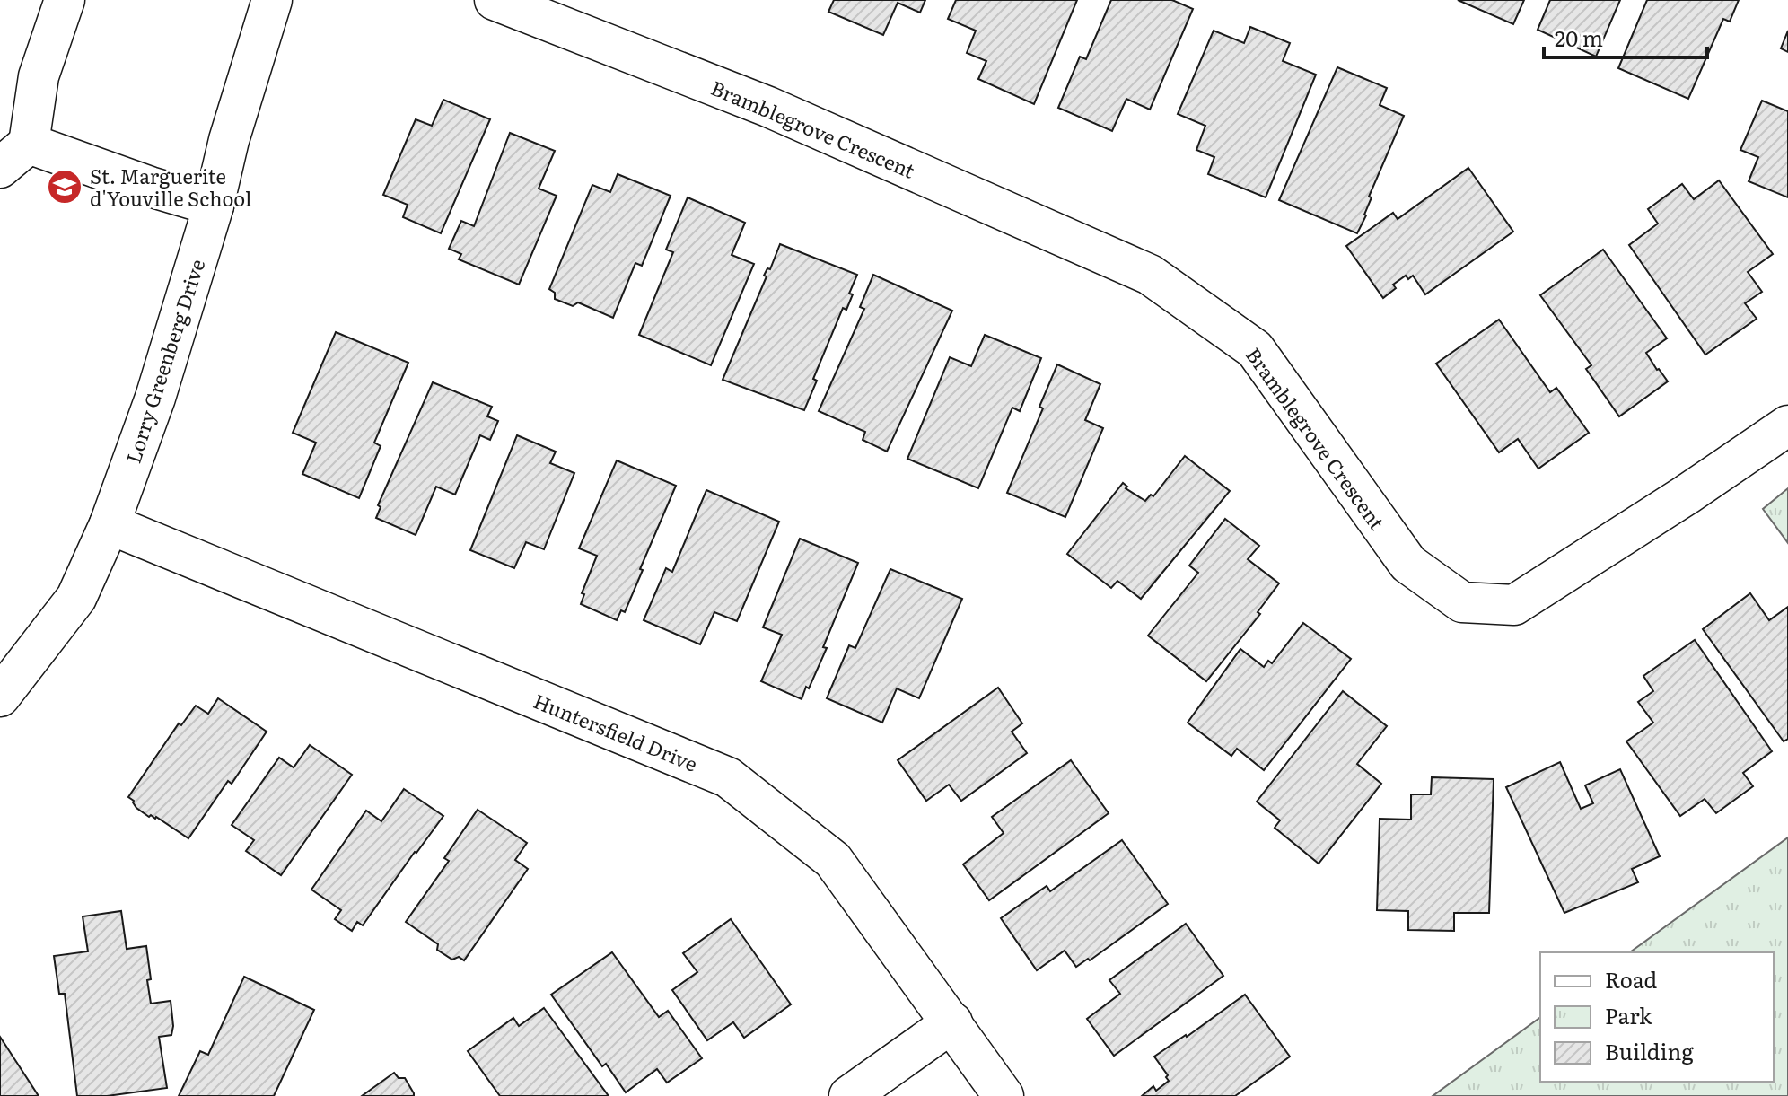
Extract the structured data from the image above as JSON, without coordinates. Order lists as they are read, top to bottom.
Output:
{
  "streets": {
    "street": ["Bramblegrove Crescent", "Lorry Greenberg Drive", "Huntersfield Drive"]
  },
  "crossings": [
    ["Lorry Greenberg Drive", "Huntersfield Drive"]
  ],
  "places": {
    "school or university": ["St. Marguerite d'Youville School"]
  },
  "legend": ["Road", "Park", "Building"],
  "scale_bar": "20 m"
}
